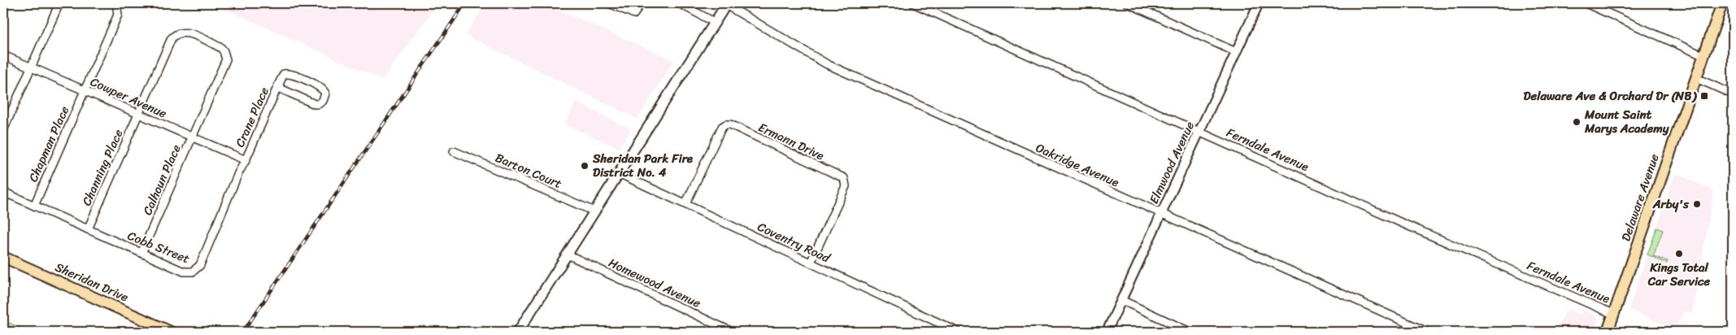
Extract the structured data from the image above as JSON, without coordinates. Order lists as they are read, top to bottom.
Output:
{
  "streets": {
    "main road": ["Delaware Avenue", "Sheridan Drive"],
    "street": [
      "Cowper Avenue",
      "Crane Place",
      "Ermann Drive",
      "Chapman Place",
      "Ferndale Avenue",
      "Elmwood Avenue",
      "Oakridge Avenue",
      "Channing Place",
      "Barton Court",
      "Calhoun Place",
      "Coventry Road",
      "Cobb Street",
      "Homewood Avenue"
    ]
  },
  "crossings": [
    ["Cowper Avenue", "Crane Place"],
    ["Cowper Avenue", "Chapman Place"],
    ["Cowper Avenue", "Channing Place"],
    ["Cowper Avenue", "Calhoun Place"],
    ["Cowper Avenue", "Cobb Street"],
    ["Crane Place", "Cobb Street"],
    ["Ermann Drive", "Coventry Road"],
    ["Chapman Place", "Cobb Street"],
    ["Ferndale Avenue", "Elmwood Avenue"],
    ["Ferndale Avenue", "Delaware Avenue"],
    ["Elmwood Avenue", "Oakridge Avenue"],
    ["Channing Place", "Calhoun Place"],
    ["Channing Place", "Cobb Street"],
    ["Calhoun Place", "Cobb Street"]
  ],
  "places": {
    "transit": ["Delaware Ave & Orchard Dr (NB)"],
    "other": [
      "Mount Saint Marys Academy",
      "Sheridan Park Fire District No. 4",
      "Arby's",
      "Kings Total Car Service"
    ]
  }
}
